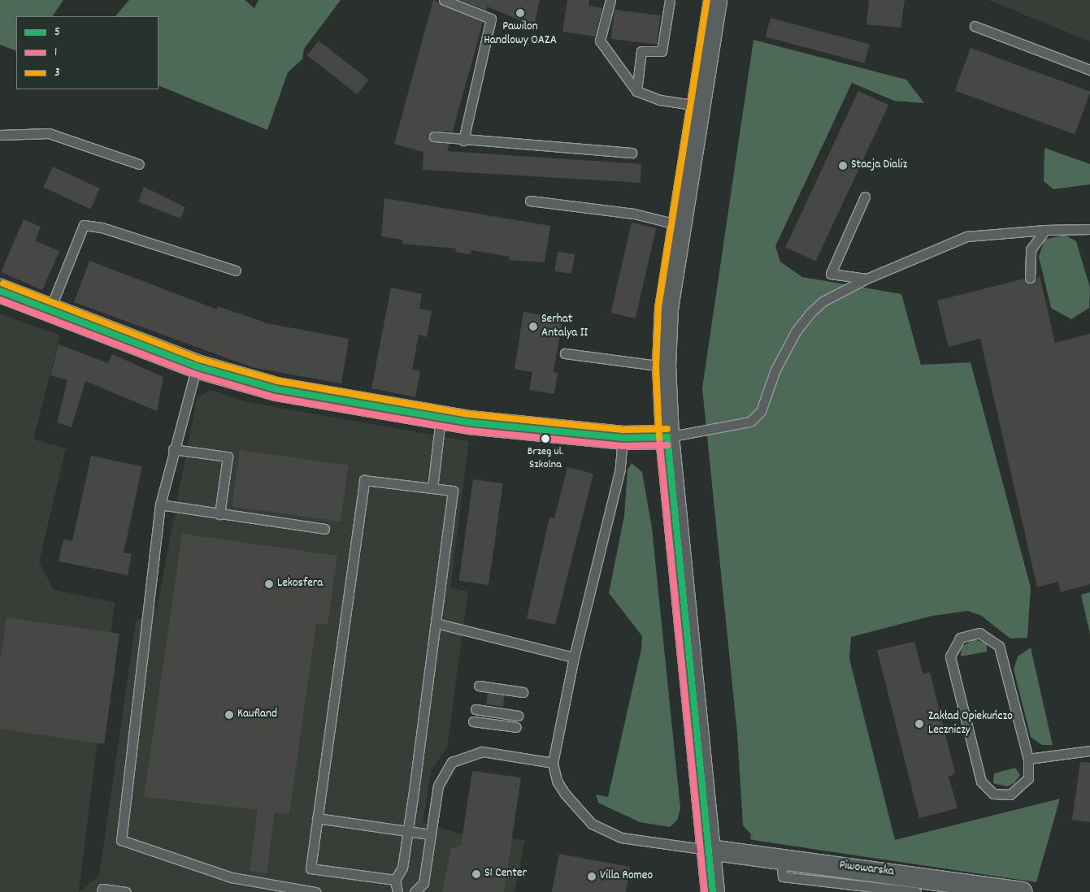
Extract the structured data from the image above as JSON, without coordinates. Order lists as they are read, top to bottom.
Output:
{
  "streets": {
    "street": ["Piwowarska"]
  },
  "places": [
    "Pawilon Handlowy OAZA",
    "Stacja Dializ",
    "Serhat Antalya II",
    "Brzeg ul. Szkolna",
    "Lekosfera",
    "Kaufland",
    "Zakład Opiekuńczo Leczniczy",
    "S1 Center",
    "Villa Romeo"
  ],
  "lines": ["transit line 3", "transit line 5", "transit line 1"],
  "legend": ["5", "1", "3"]
}
